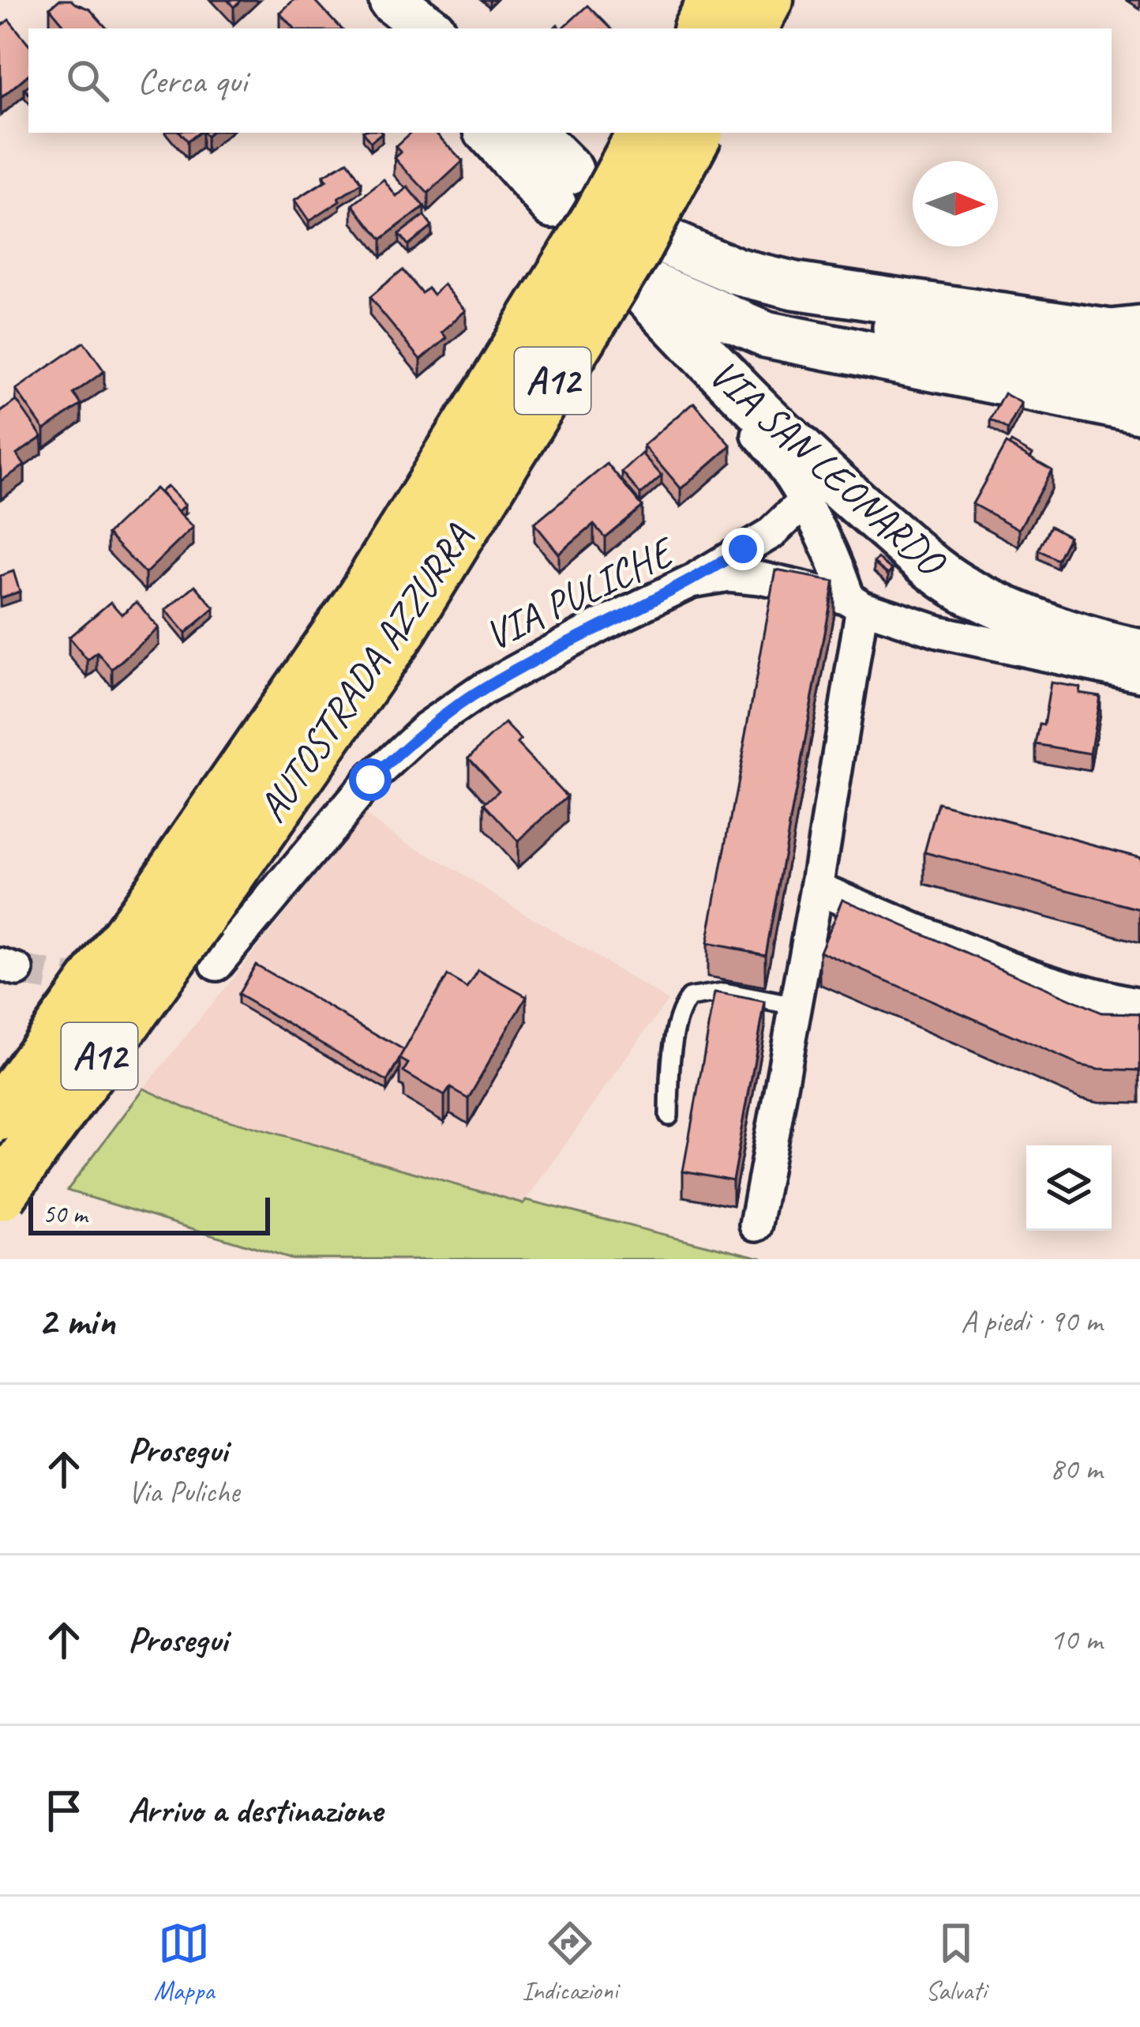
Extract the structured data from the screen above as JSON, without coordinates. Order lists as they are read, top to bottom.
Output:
{
  "streets": {
    "highway": ["A12", "AUTOSTRADA AZZURRA"],
    "main road": ["VIA SAN LEONARDO"],
    "street": ["VIA PULICHE"]
  },
  "crossings": [
    ["VIA PULICHE", "AUTOSTRADA AZZURRA"]
  ],
  "scale_bar": "50 m",
  "north": "right",
  "page": {
    "search": "Cerca qui",
    "scale": "50 m",
    "heading": ["2 min", "A piedi · 90 m"],
    "list": [
      ["Prosegui", "Via Puliche", "80 m"],
      ["Prosegui", "10 m"],
      "Arrivo a destinazione"
    ],
    "nav": ["Mappa", "Indicazioni", "Salvati"]
  }
}
